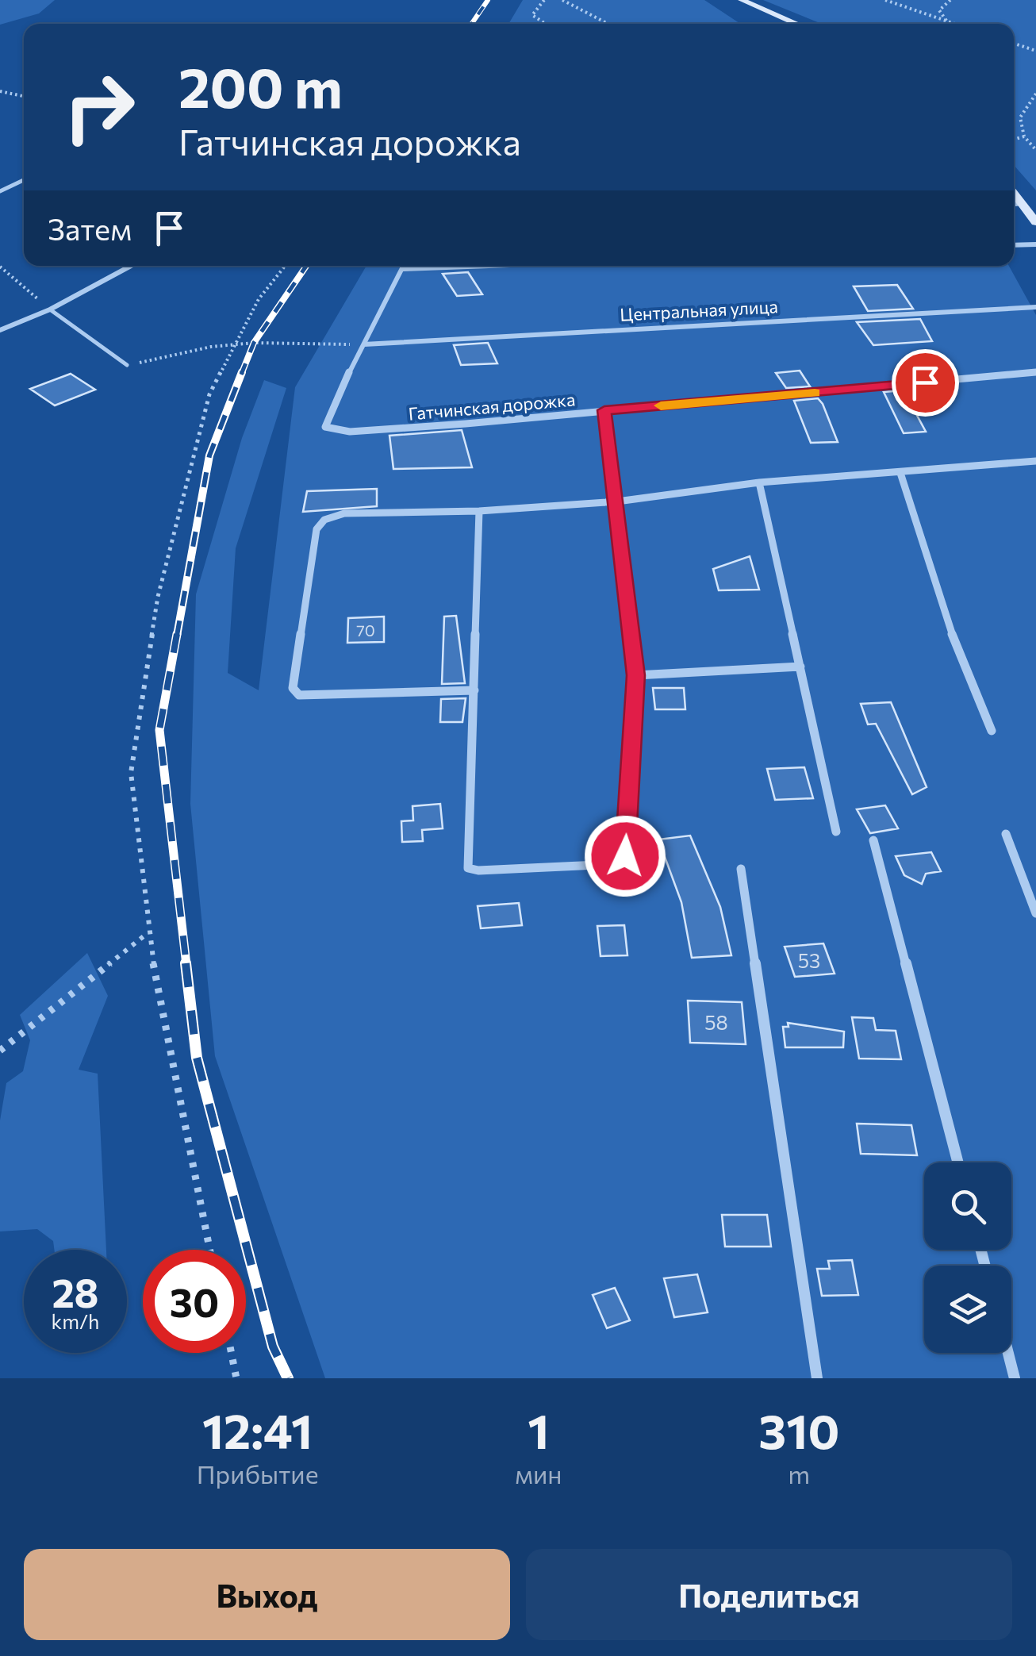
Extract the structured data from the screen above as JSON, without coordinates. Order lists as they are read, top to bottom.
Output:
{
  "streets": {
    "street": ["Центральная улица", "Гатчинская дорожка"]
  },
  "crossings": [
    ["Центральная улица", "Гатчинская дорожка"]
  ],
  "house_numbers": ["70", "53", "58"],
  "page": {
    "turn": ["200 m", "Гатчинская дорожка"],
    "then": "Затем",
    "speed": "28 km/h",
    "limit": "30",
    "eta": [
      "12:41",
      "Прибытие",
      "1",
      "мин",
      "310",
      "m"
    ],
    "buttons": ["Выход", "Поделиться"]
  }
}
